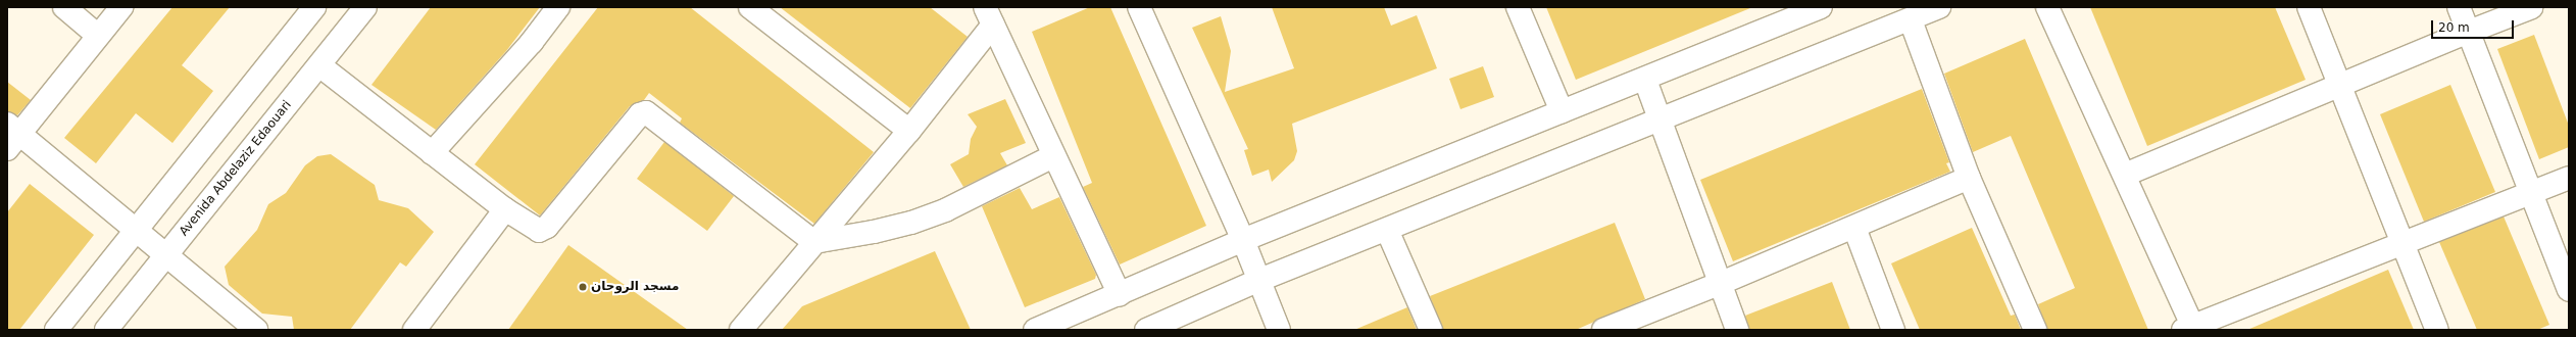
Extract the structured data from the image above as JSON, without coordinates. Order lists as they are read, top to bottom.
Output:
{
  "streets": {
    "street": ["Avenida Abdelaziz Edaouari"]
  },
  "places": ["مسجد الروحان"],
  "scale_bar": "20 m"
}
